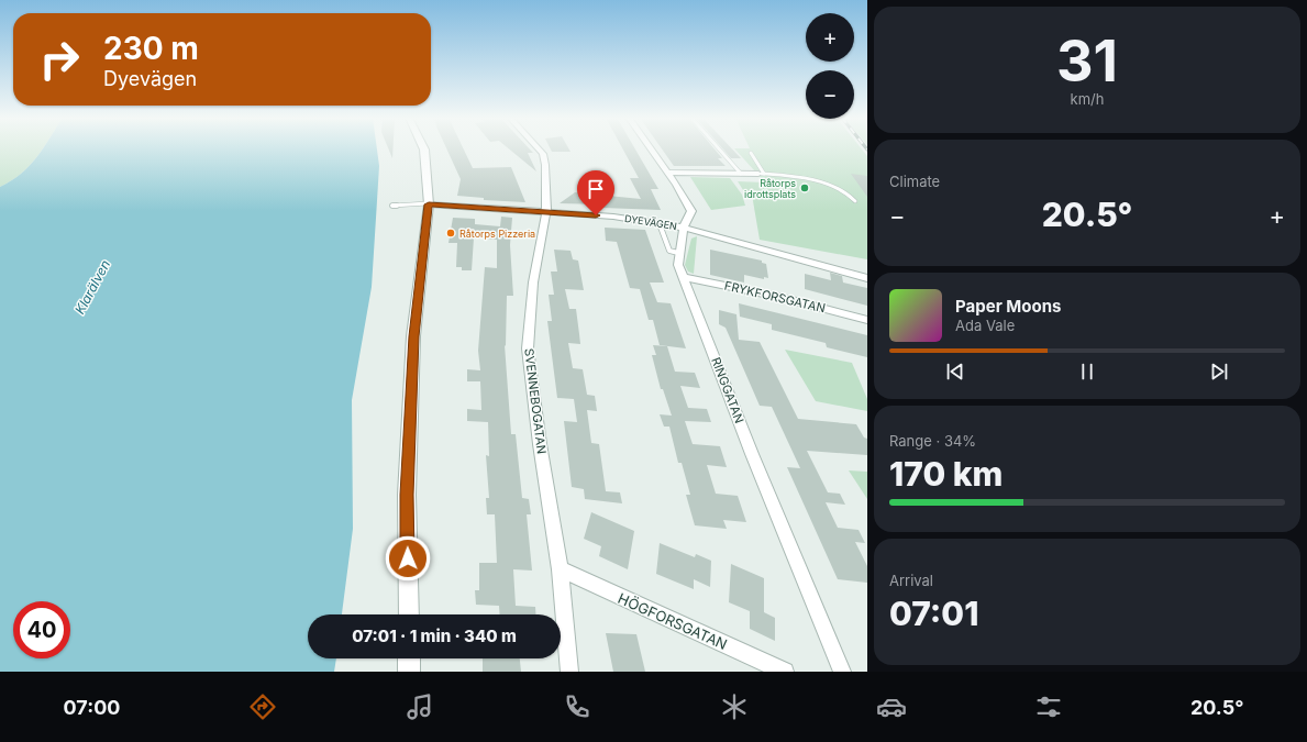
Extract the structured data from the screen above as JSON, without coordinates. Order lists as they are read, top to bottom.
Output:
{
  "streets": {
    "street": [
      "DYEVÄGEN",
      "FRYKFORSGATAN",
      "RINGGATAN",
      "SVENNEBOGATAN",
      "HÖGFORSGATAN"
    ]
  },
  "crossings": [
    ["DYEVÄGEN", "RINGGATAN"],
    ["DYEVÄGEN", "SVENNEBOGATAN"],
    ["FRYKFORSGATAN", "RINGGATAN"],
    ["SVENNEBOGATAN", "HÖGFORSGATAN"]
  ],
  "water": ["Klarälven"],
  "places": ["Råtorps idrottsplats", "Råtorps Pizzeria"],
  "page": {
    "tile": [
      ["31", "km/h"],
      "Climate",
      ["Range · 34%", "170 km"],
      ["Arrival", "07:01"]
    ],
    "map_buttons": ["+", "−"],
    "turn": ["230 m", "Dyevägen"],
    "heat": ["−", "20.5°", "+"],
    "song": ["Paper Moons", "Ada Vale"],
    "limit": "40",
    "trip": "07:01 · 1 min · 340 m",
    "tabs": ["07:00", "20.5°"]
  }
}
